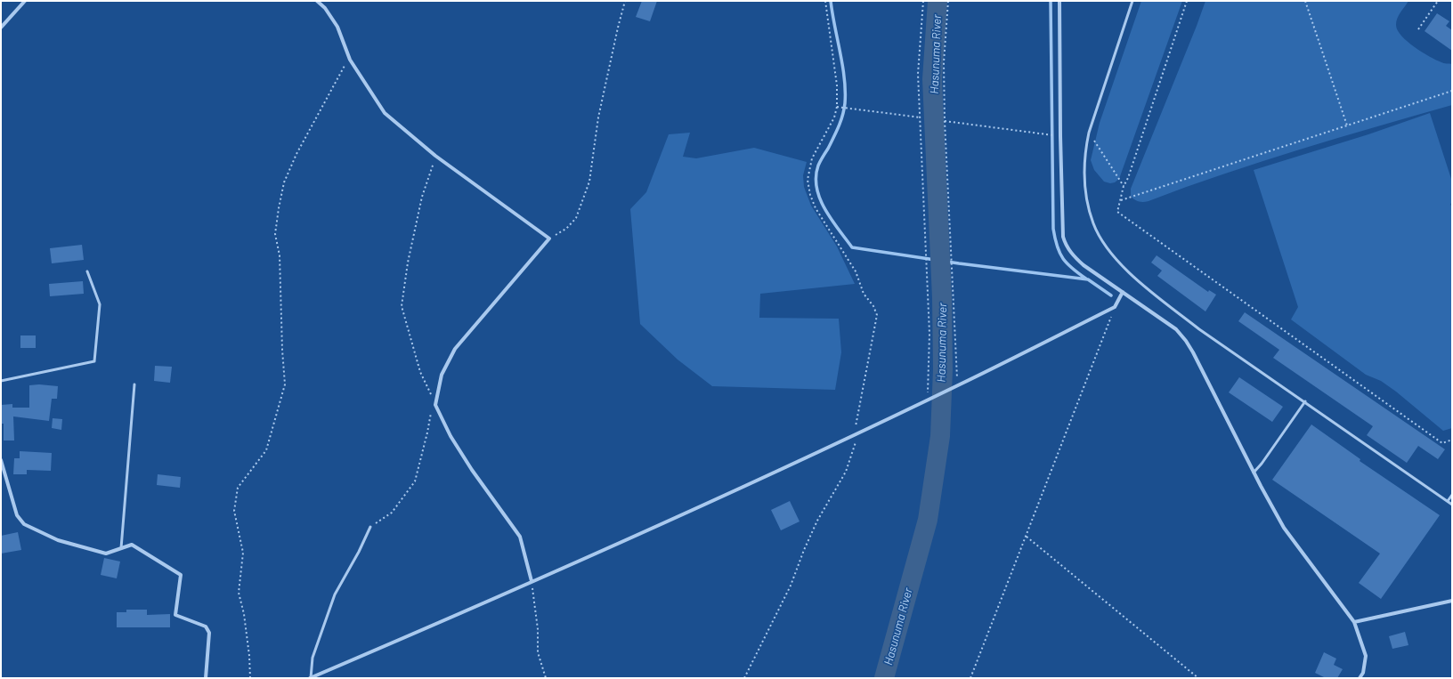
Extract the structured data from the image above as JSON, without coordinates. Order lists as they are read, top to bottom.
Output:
{
  "water": ["Hasunuma River"]
}
